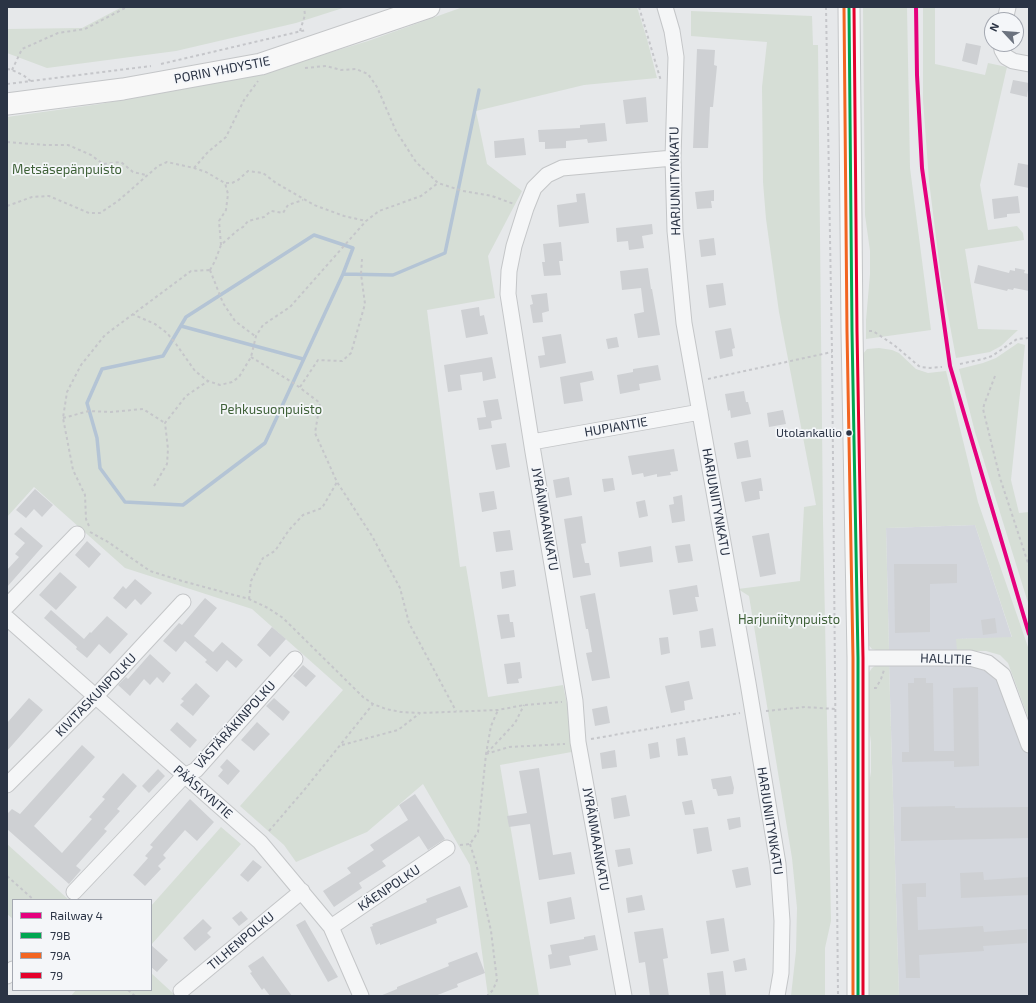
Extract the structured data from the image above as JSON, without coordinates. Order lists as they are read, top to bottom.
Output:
{
  "streets": {
    "main road": ["PORIN YHDYSTIE"],
    "street": [
      "HARJUNIITYNKATU",
      "HUPIANTIE",
      "JYRÄNMAANKATU",
      "HALLITIE",
      "KIVITASKUNPOLKU",
      "VÄSTÄRÄKINPOLKU",
      "PÄÄSKYNTIE",
      "KÄENPOLKU",
      "TILHENPOLKU"
    ]
  },
  "crossings": [
    ["HARJUNIITYNKATU", "HUPIANTIE"],
    ["HARJUNIITYNKATU", "JYRÄNMAANKATU"],
    ["HUPIANTIE", "JYRÄNMAANKATU"],
    ["KIVITASKUNPOLKU", "PÄÄSKYNTIE"],
    ["VÄSTÄRÄKINPOLKU", "PÄÄSKYNTIE"],
    ["PÄÄSKYNTIE", "KÄENPOLKU"],
    ["PÄÄSKYNTIE", "TILHENPOLKU"]
  ],
  "parks": ["Metsäsepänpuisto", "Pehkusuonpuisto", "Harjuniitynpuisto"],
  "places": ["Utolankallio"],
  "lines": [
    "rail line 4",
    "transit line 79B",
    "transit line 79A",
    "transit line 79"
  ],
  "legend": [
    "Railway 4",
    "79B",
    "79A",
    "79"
  ],
  "north": "top left"
}
